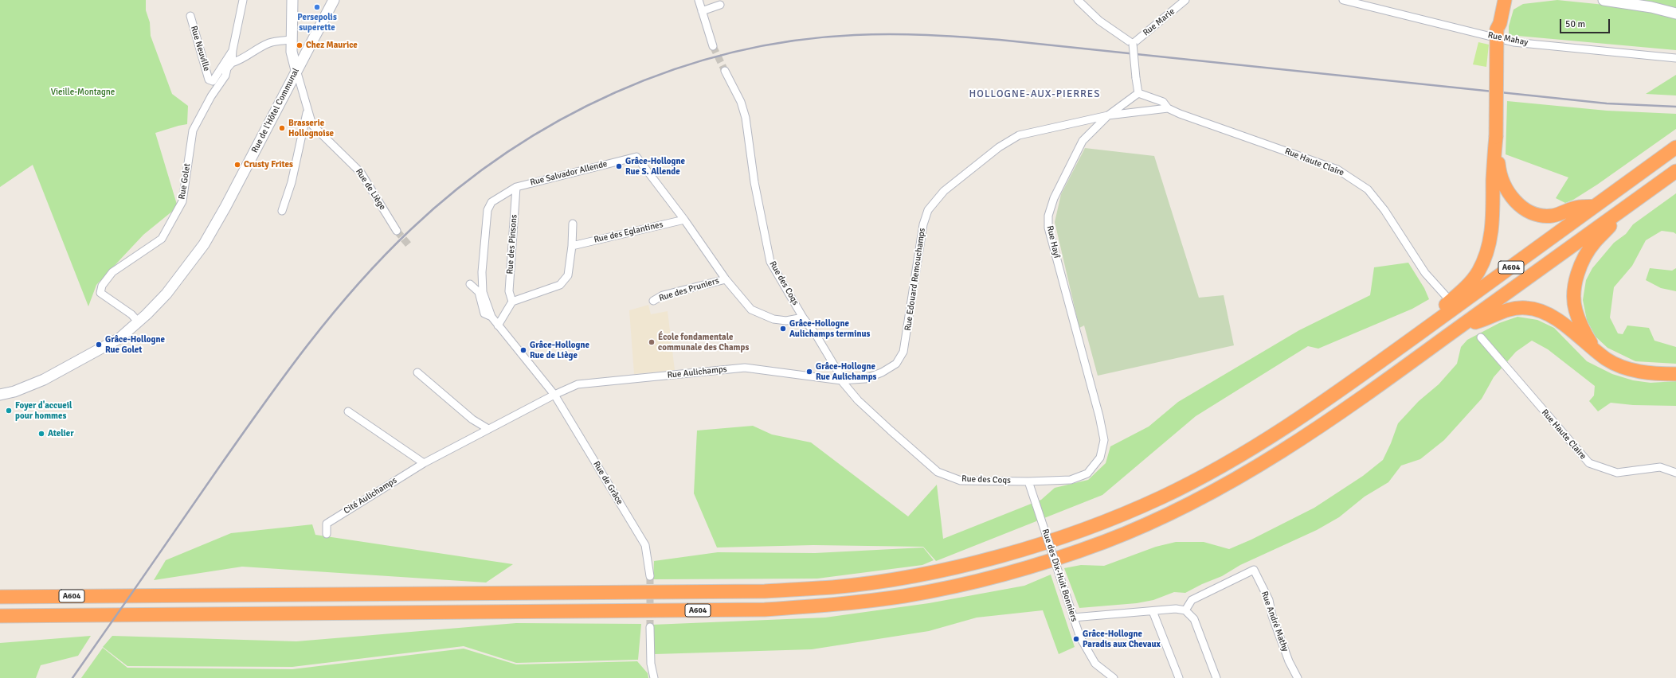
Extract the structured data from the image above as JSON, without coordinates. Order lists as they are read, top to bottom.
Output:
{
  "streets": {
    "highway": ["A604"],
    "street": [
      "Rue Marie",
      "Rue Mahay",
      "Rue Neuville",
      "Rue de l'Hôtel Communal",
      "Rue Haute Claire",
      "Rue Salvador Allende",
      "Rue Golet",
      "Rue de Liège",
      "Rue des Eglantines",
      "Rue Hayî",
      "Rue des Pinsons",
      "Rue Edouard Remouchamps",
      "Rue des Coqs",
      "Rue des Pruniers",
      "Rue Aulichamps",
      "Rue de Grâce",
      "Cité Aulichamps",
      "Rue des Dix-Huit Bonniers",
      "Rue André Mathy"
    ]
  },
  "crossings": [
    ["Rue Neuville", "Rue Golet"],
    ["Rue de l'Hôtel Communal", "Rue Golet"],
    ["Rue de l'Hôtel Communal", "Rue de Liège"],
    ["Rue Haute Claire", "Rue Hayî"],
    ["Rue Haute Claire", "Rue Edouard Remouchamps"],
    ["Rue Salvador Allende", "Rue des Eglantines"],
    ["Rue Salvador Allende", "Rue des Pinsons"],
    ["Rue Salvador Allende", "Rue des Coqs"],
    ["Rue Salvador Allende", "Rue des Pruniers"],
    ["Rue Hayî", "Rue Edouard Remouchamps"],
    ["Rue Hayî", "Rue des Coqs"],
    ["Rue Hayî", "Rue des Dix-Huit Bonniers"],
    ["Rue Edouard Remouchamps", "Rue des Coqs"],
    ["Rue Edouard Remouchamps", "Rue Aulichamps"],
    ["Rue des Coqs", "Rue Aulichamps"],
    ["Rue des Coqs", "Rue des Dix-Huit Bonniers"],
    ["Rue Aulichamps", "Rue de Grâce"],
    ["Rue Aulichamps", "Cité Aulichamps"],
    ["Rue de Grâce", "Cité Aulichamps"]
  ],
  "districts": ["HOLLOGNE-AUX-PIERRES"],
  "parks": ["Vieille-Montagne"],
  "places": [
    "Persepolis superette",
    "Chez Maurice",
    "Brasserie Hollognoise",
    "Crusty Frites",
    "Grâce-Hollogne Rue S. Allende",
    "Grâce-Hollogne Aulichamps terminus",
    "École fondamentale communale des Champs",
    "Grâce-Hollogne Rue Golet",
    "Grâce-Hollogne Rue de Liège",
    "Grâce-Hollogne Rue Aulichamps",
    "Foyer d'accueil pour hommes",
    "Atelier",
    "Grâce-Hollogne Paradis aux Chevaux"
  ],
  "scale_bar": "50 m"
}
